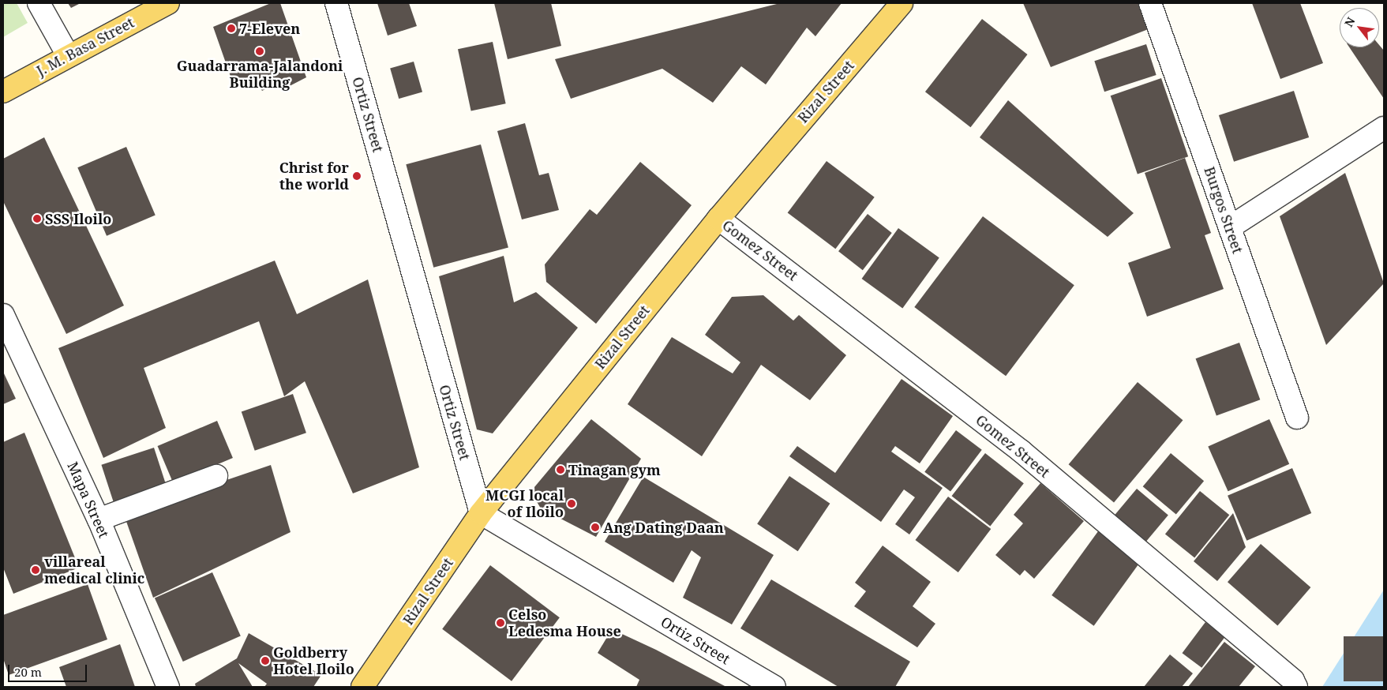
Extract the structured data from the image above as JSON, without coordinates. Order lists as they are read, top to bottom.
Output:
{
  "streets": {
    "main road": ["J. M. Basa Street", "Rizal Street"],
    "street": [
      "Ortiz Street",
      "Burgos Street",
      "Gomez Street",
      "Mapa Street"
    ]
  },
  "crossings": [
    ["Rizal Street", "Ortiz Street"],
    ["Rizal Street", "Gomez Street"]
  ],
  "places": [
    "7-Eleven",
    "Guadarrama-Jalandoni Building",
    "Christ for the world",
    "SSS Iloilo",
    "Tinagan gym",
    "MCGI local of Iloilo",
    "Ang Dating Daan",
    "villareal medical clinic",
    "Celso Ledesma House",
    "Goldberry Hotel Iloilo"
  ],
  "scale_bar": "20 m",
  "north": "top left"
}
